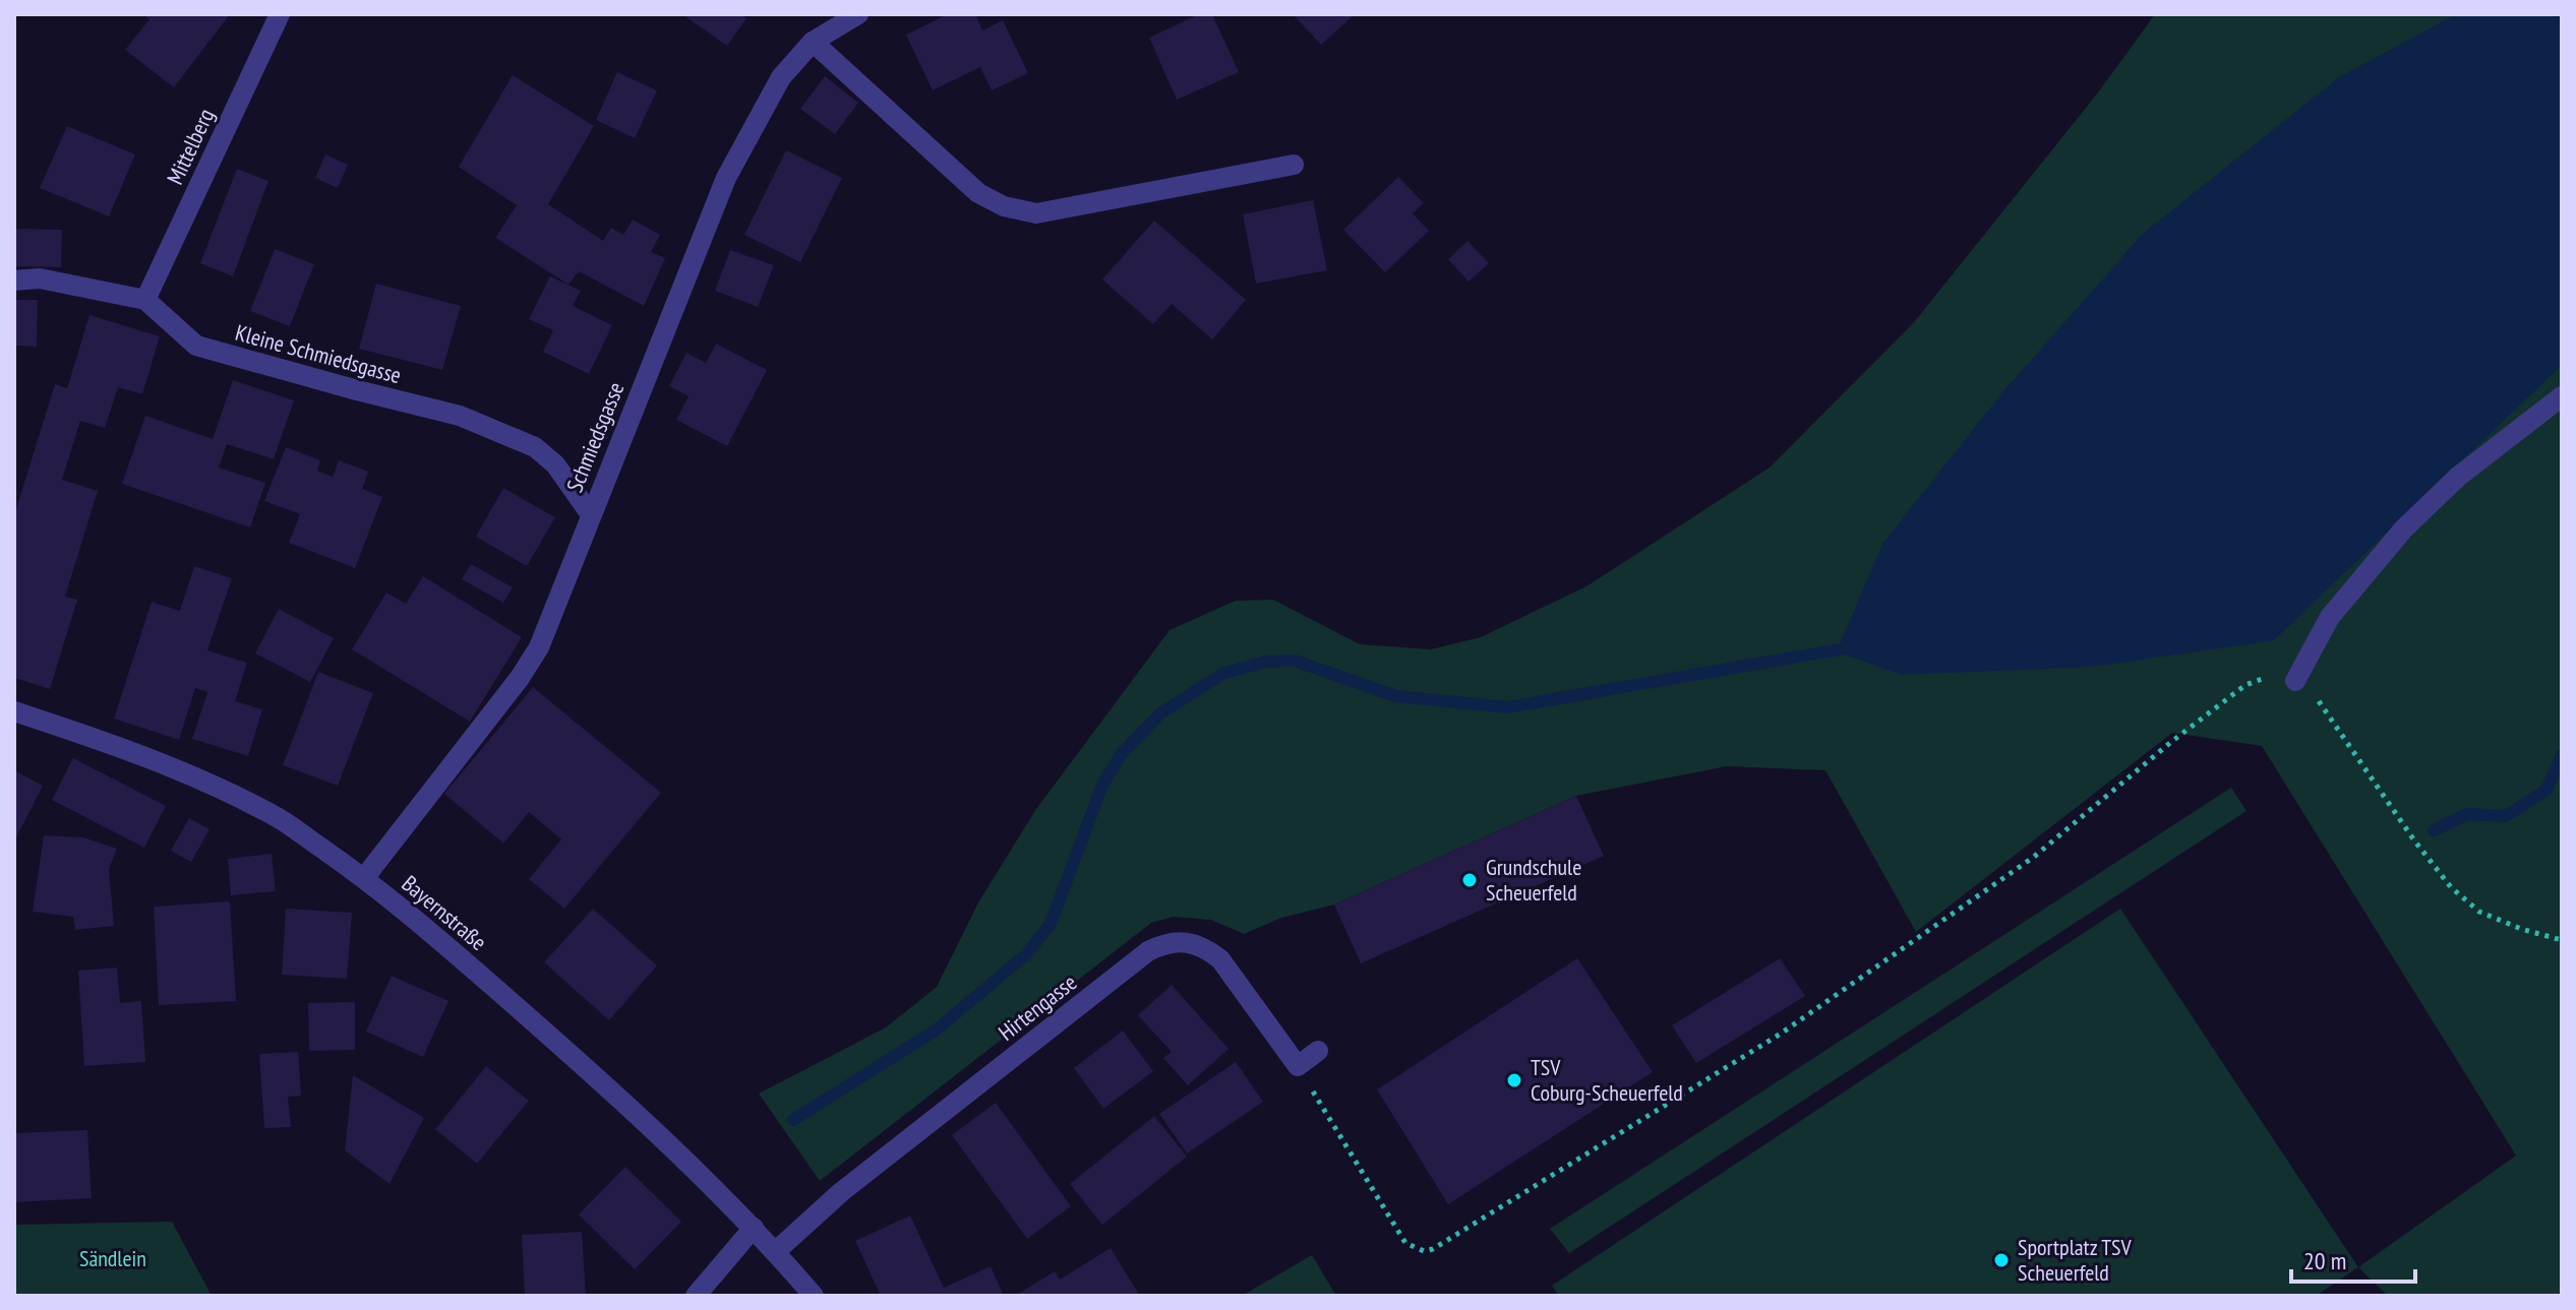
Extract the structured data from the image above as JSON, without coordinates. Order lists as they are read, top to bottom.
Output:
{
  "streets": {
    "street": [
      "Mittelberg",
      "Kleine Schmiedsgasse",
      "Schmiedsgasse",
      "Bayernstraße",
      "Hirtengasse"
    ]
  },
  "crossings": [
    ["Mittelberg", "Kleine Schmiedsgasse"],
    ["Kleine Schmiedsgasse", "Schmiedsgasse"],
    ["Schmiedsgasse", "Bayernstraße"],
    ["Bayernstraße", "Hirtengasse"]
  ],
  "parks": ["Sändlein"],
  "places": ["Grundschule Scheuerfeld", "TSV Coburg-Scheuerfeld", "Sportplatz TSV Scheuerfeld"],
  "scale_bar": "20 m"
}
